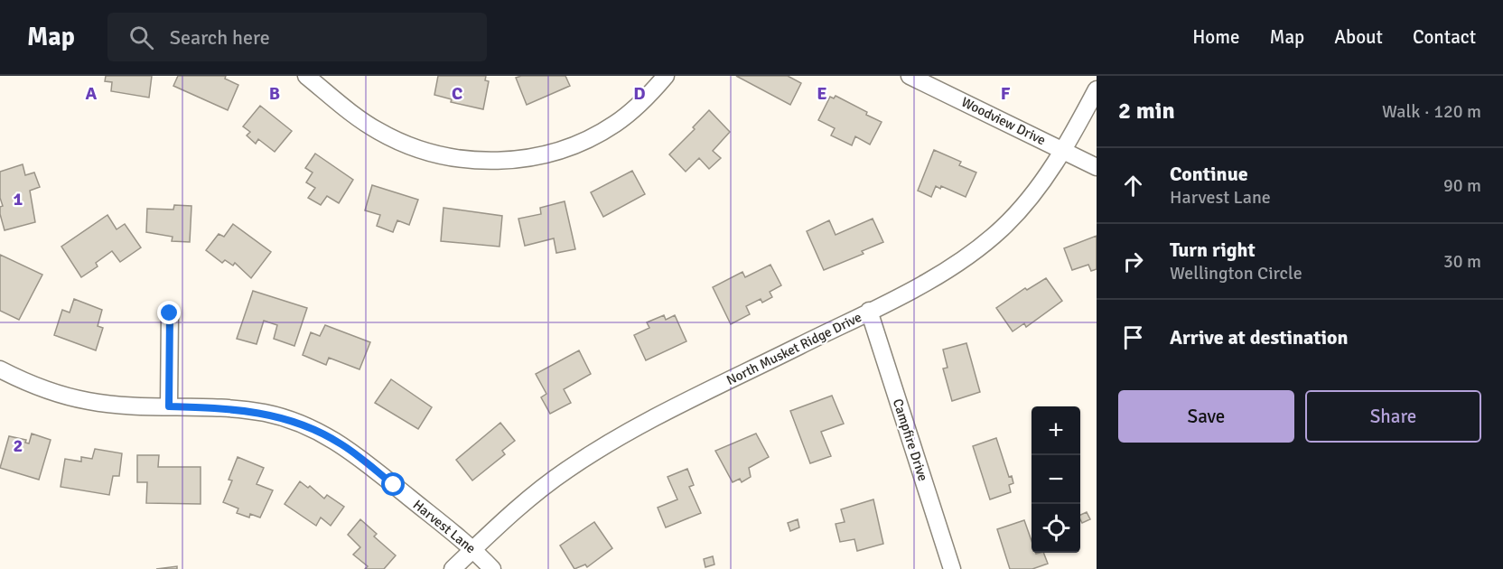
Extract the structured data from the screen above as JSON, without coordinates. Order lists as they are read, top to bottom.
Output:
{
  "streets": {
    "street": [
      "Woodview Drive",
      "North Musket Ridge Drive",
      "Campfire Drive",
      "Harvest Lane"
    ]
  },
  "crossings": [
    ["Woodview Drive", "North Musket Ridge Drive"],
    ["North Musket Ridge Drive", "Campfire Drive"],
    ["North Musket Ridge Drive", "Harvest Lane"]
  ],
  "page": {
    "header": "Map",
    "search": "Search here",
    "nav": [
      "Home",
      "Map",
      "About",
      "Contact"
    ],
    "heading": ["2 min", "Walk · 120 m"],
    "list": [
      ["Continue", "Harvest Lane", "90 m"],
      ["Turn right", "Wellington Circle", "30 m"],
      "Arrive at destination"
    ],
    "buttons": ["Save", "Share"],
    "map_buttons": ["+", "−"]
  },
  "grid": {
    "columns": [
      "A",
      "B",
      "C",
      "D",
      "E",
      "F"
    ],
    "rows": ["1", "2"]
  }
}
